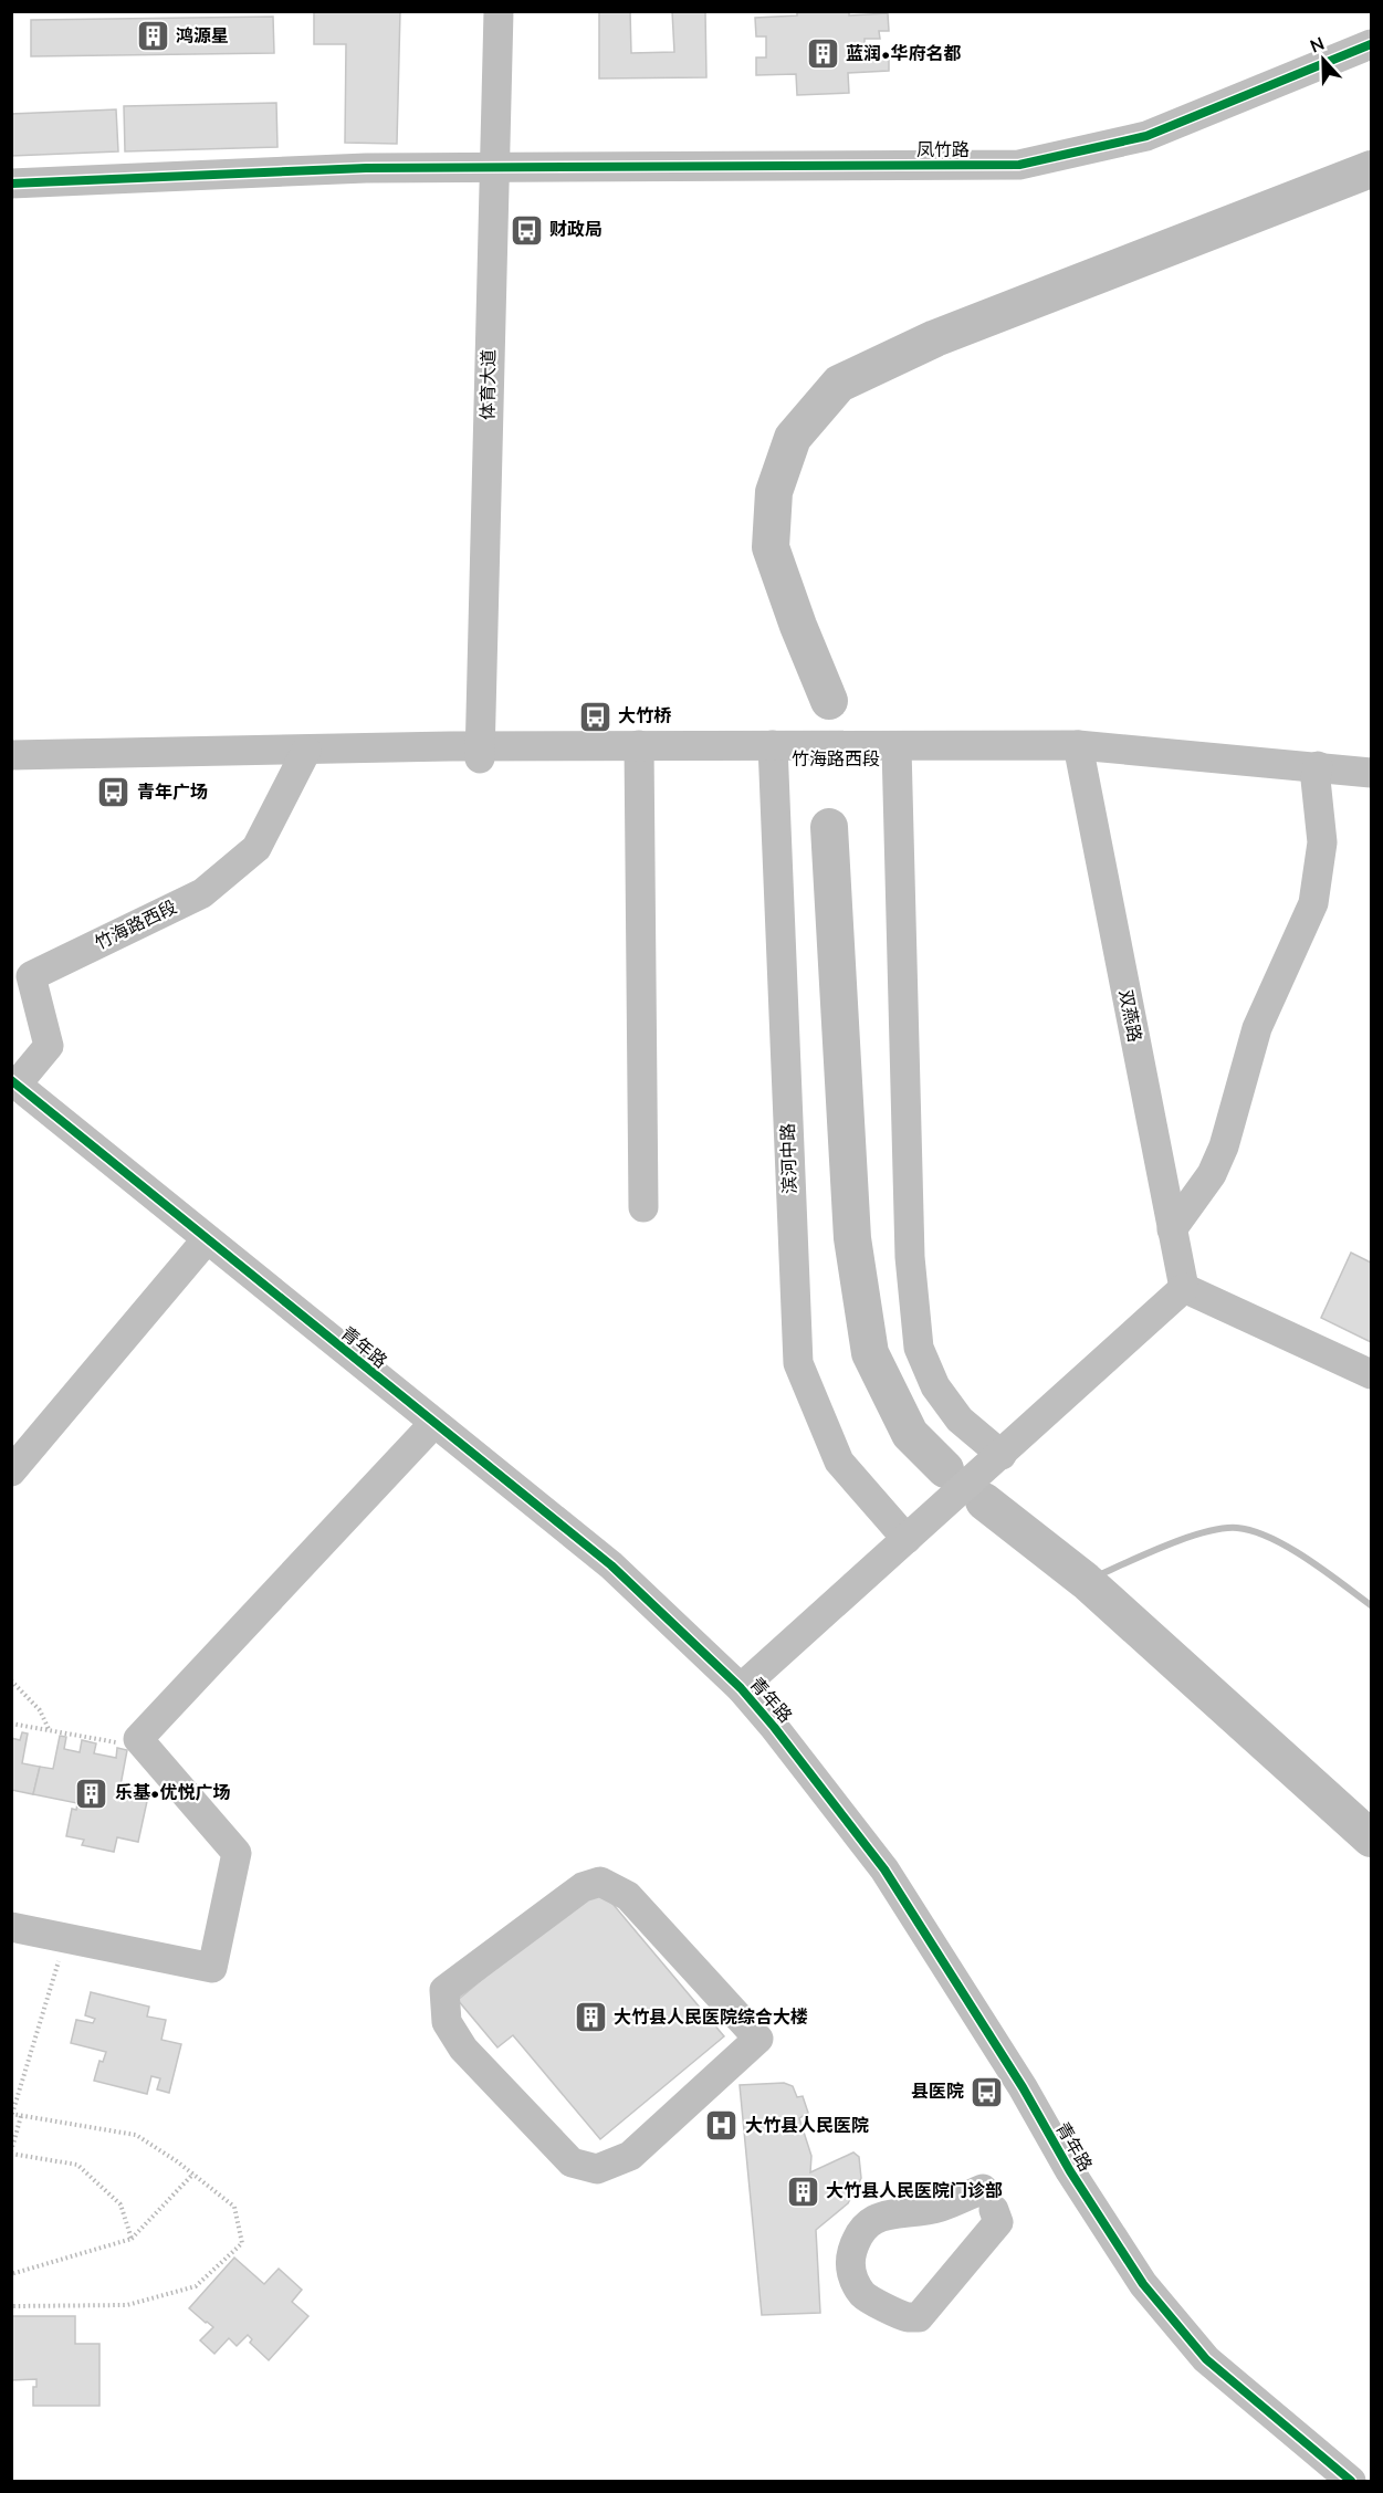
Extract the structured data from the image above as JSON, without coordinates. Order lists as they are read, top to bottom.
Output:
{
  "streets": {
    "street": [
      "凤竹路",
      "体育大道",
      "竹海路西段",
      "双燕路",
      "滨河中路",
      "青年路"
    ]
  },
  "crossings": [
    ["凤竹路", "体育大道"],
    ["体育大道", "竹海路西段"],
    ["竹海路西段", "双燕路"],
    ["竹海路西段", "滨河中路"],
    ["竹海路西段", "青年路"],
    ["滨河中路", "青年路"]
  ],
  "places": {
    "building": [
      "鸿源星",
      "蓝润•华府名都",
      "乐基•优悦广场",
      "大竹县人民医院综合大楼",
      "大竹县人民医院门诊部"
    ],
    "bus stop": [
      "财政局",
      "大竹桥",
      "青年广场",
      "县医院"
    ],
    "hospital": ["大竹县人民医院"]
  },
  "north": "top"
}
